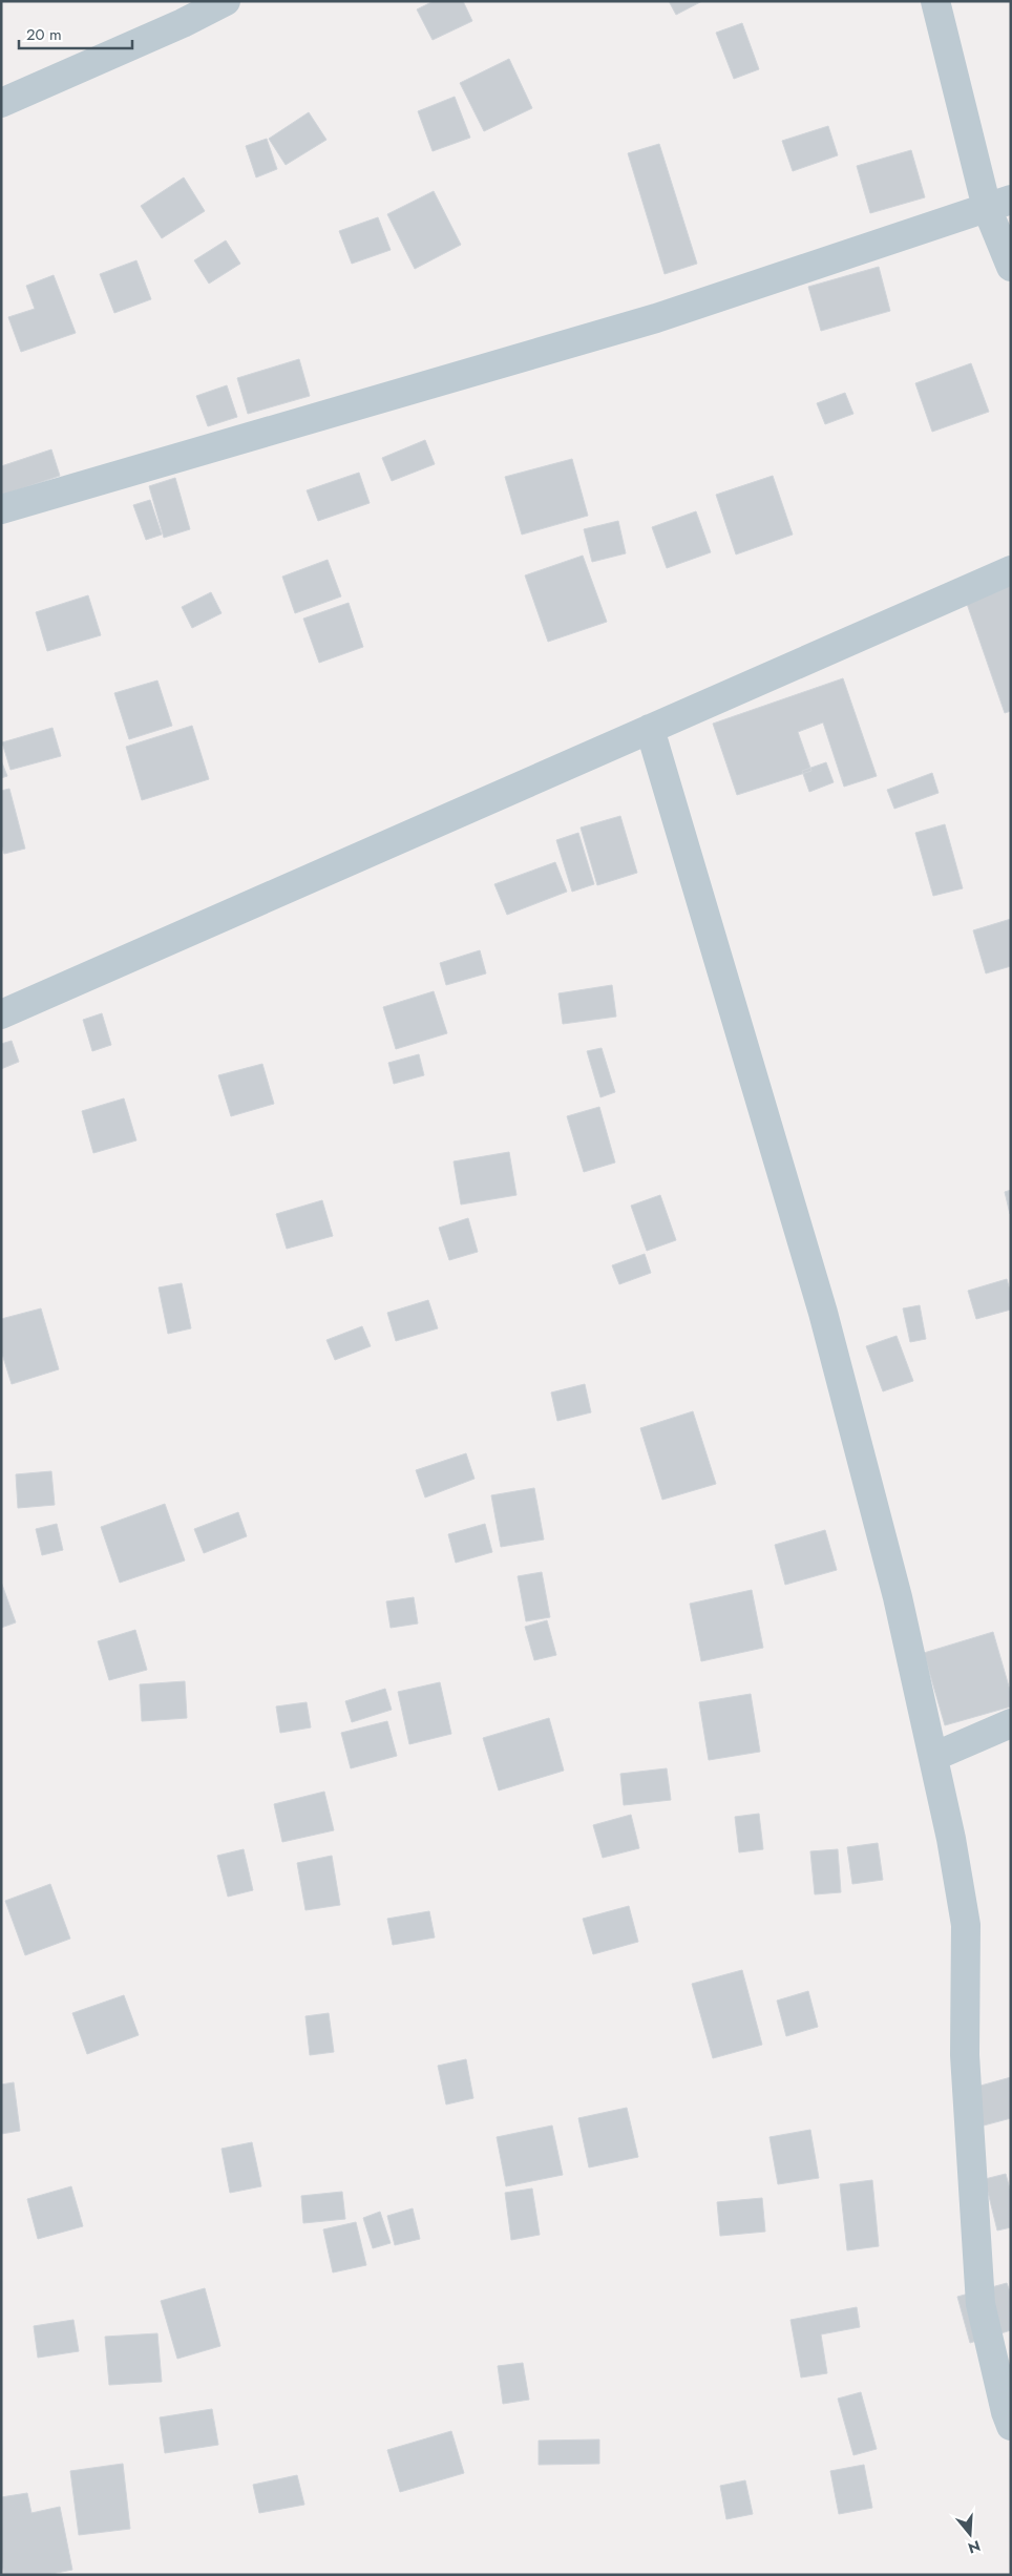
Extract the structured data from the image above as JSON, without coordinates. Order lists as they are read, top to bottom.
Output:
{
  "scale_bar": "20 m",
  "north": "bottom"
}
